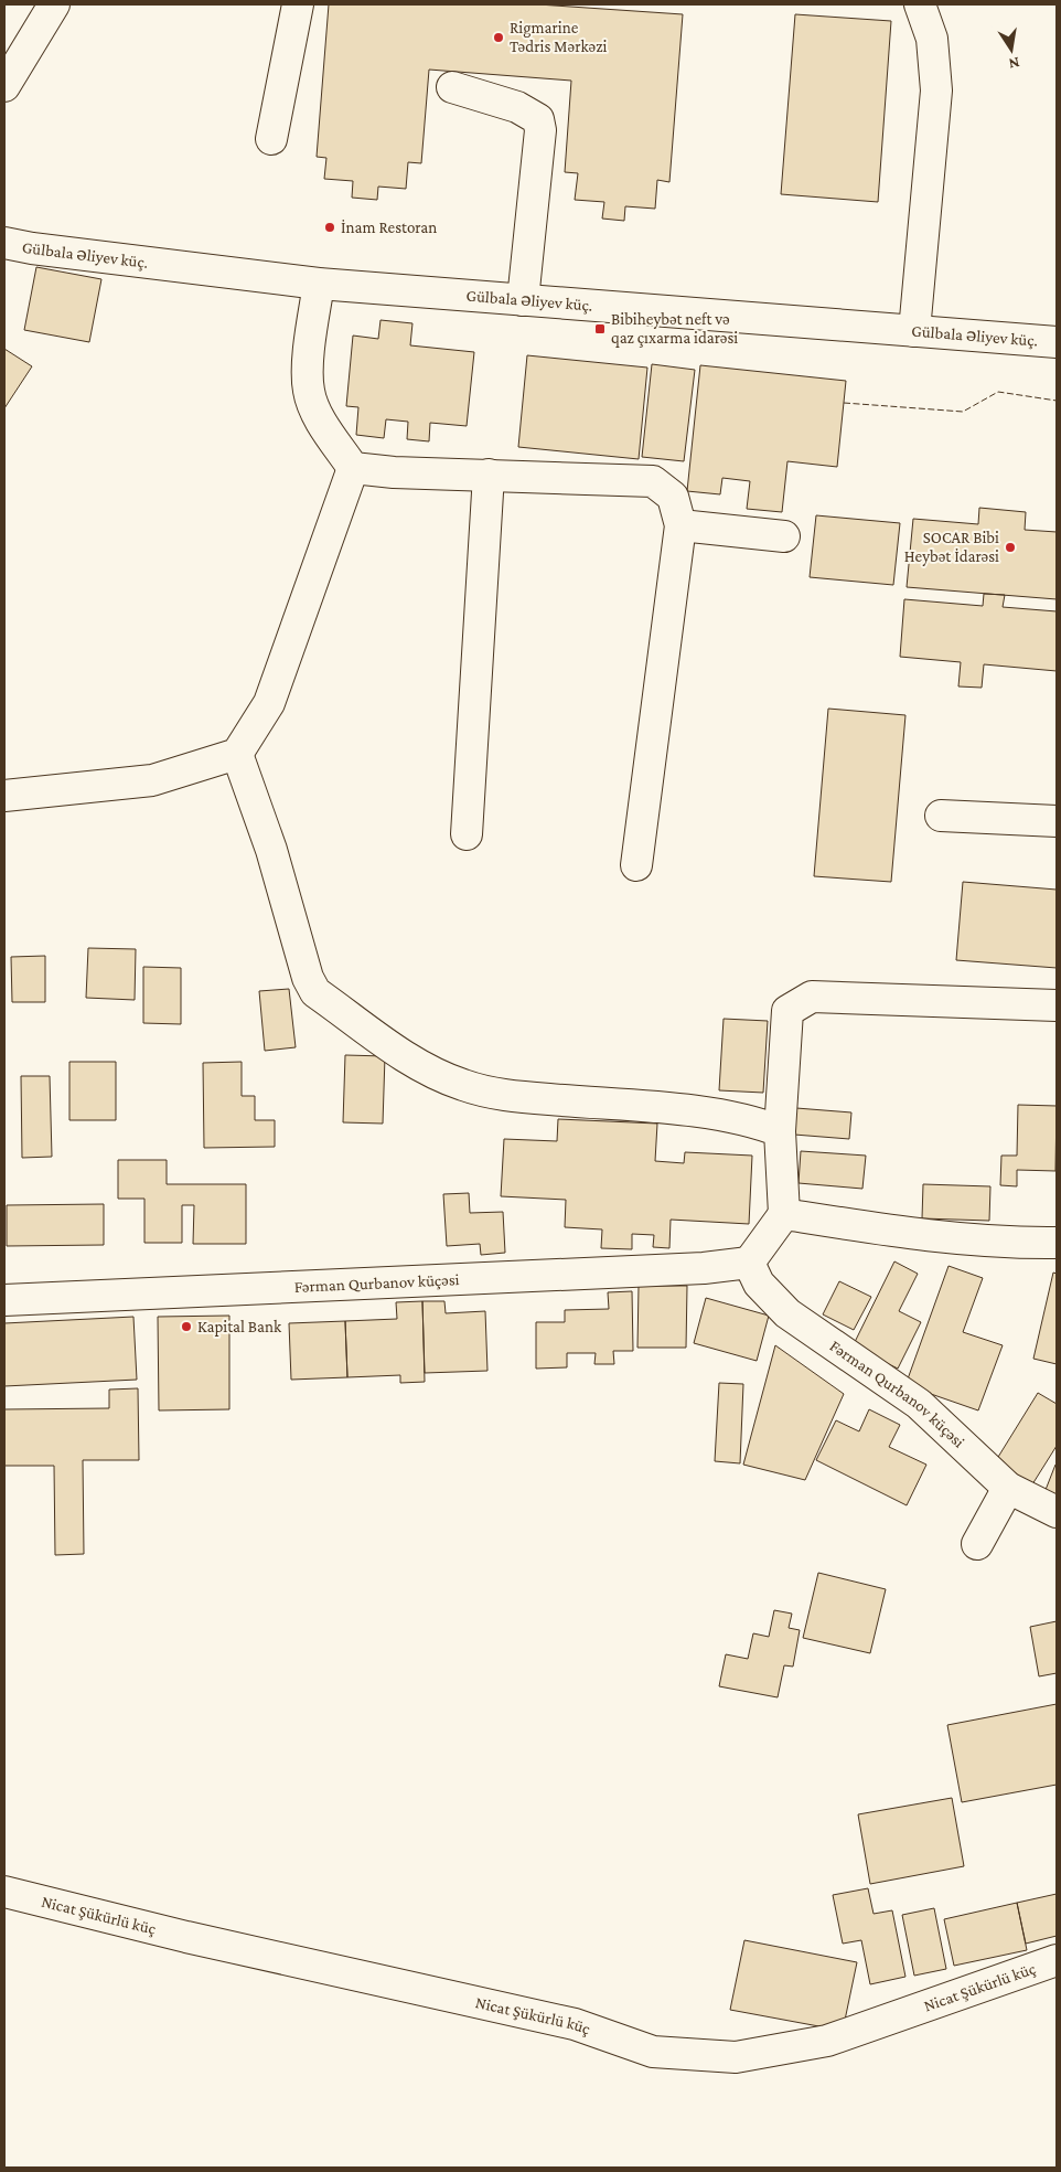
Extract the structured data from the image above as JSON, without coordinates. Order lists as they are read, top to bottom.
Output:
{
  "streets": {
    "street": ["Gülbala Əliyev küç.", "Fərman Qurbanov küçəsi", "Nicat Şükürlü küç"]
  },
  "places": {
    "other": [
      "Rigmarine Tədris Mərkəzi",
      "İnam Restoran",
      "SOCAR Bibi Heybət İdarəsi",
      "Kapital Bank"
    ],
    "transit": ["Bibiheybət neft və qaz çıxarma idarəsi"]
  },
  "north": "bottom"
}
